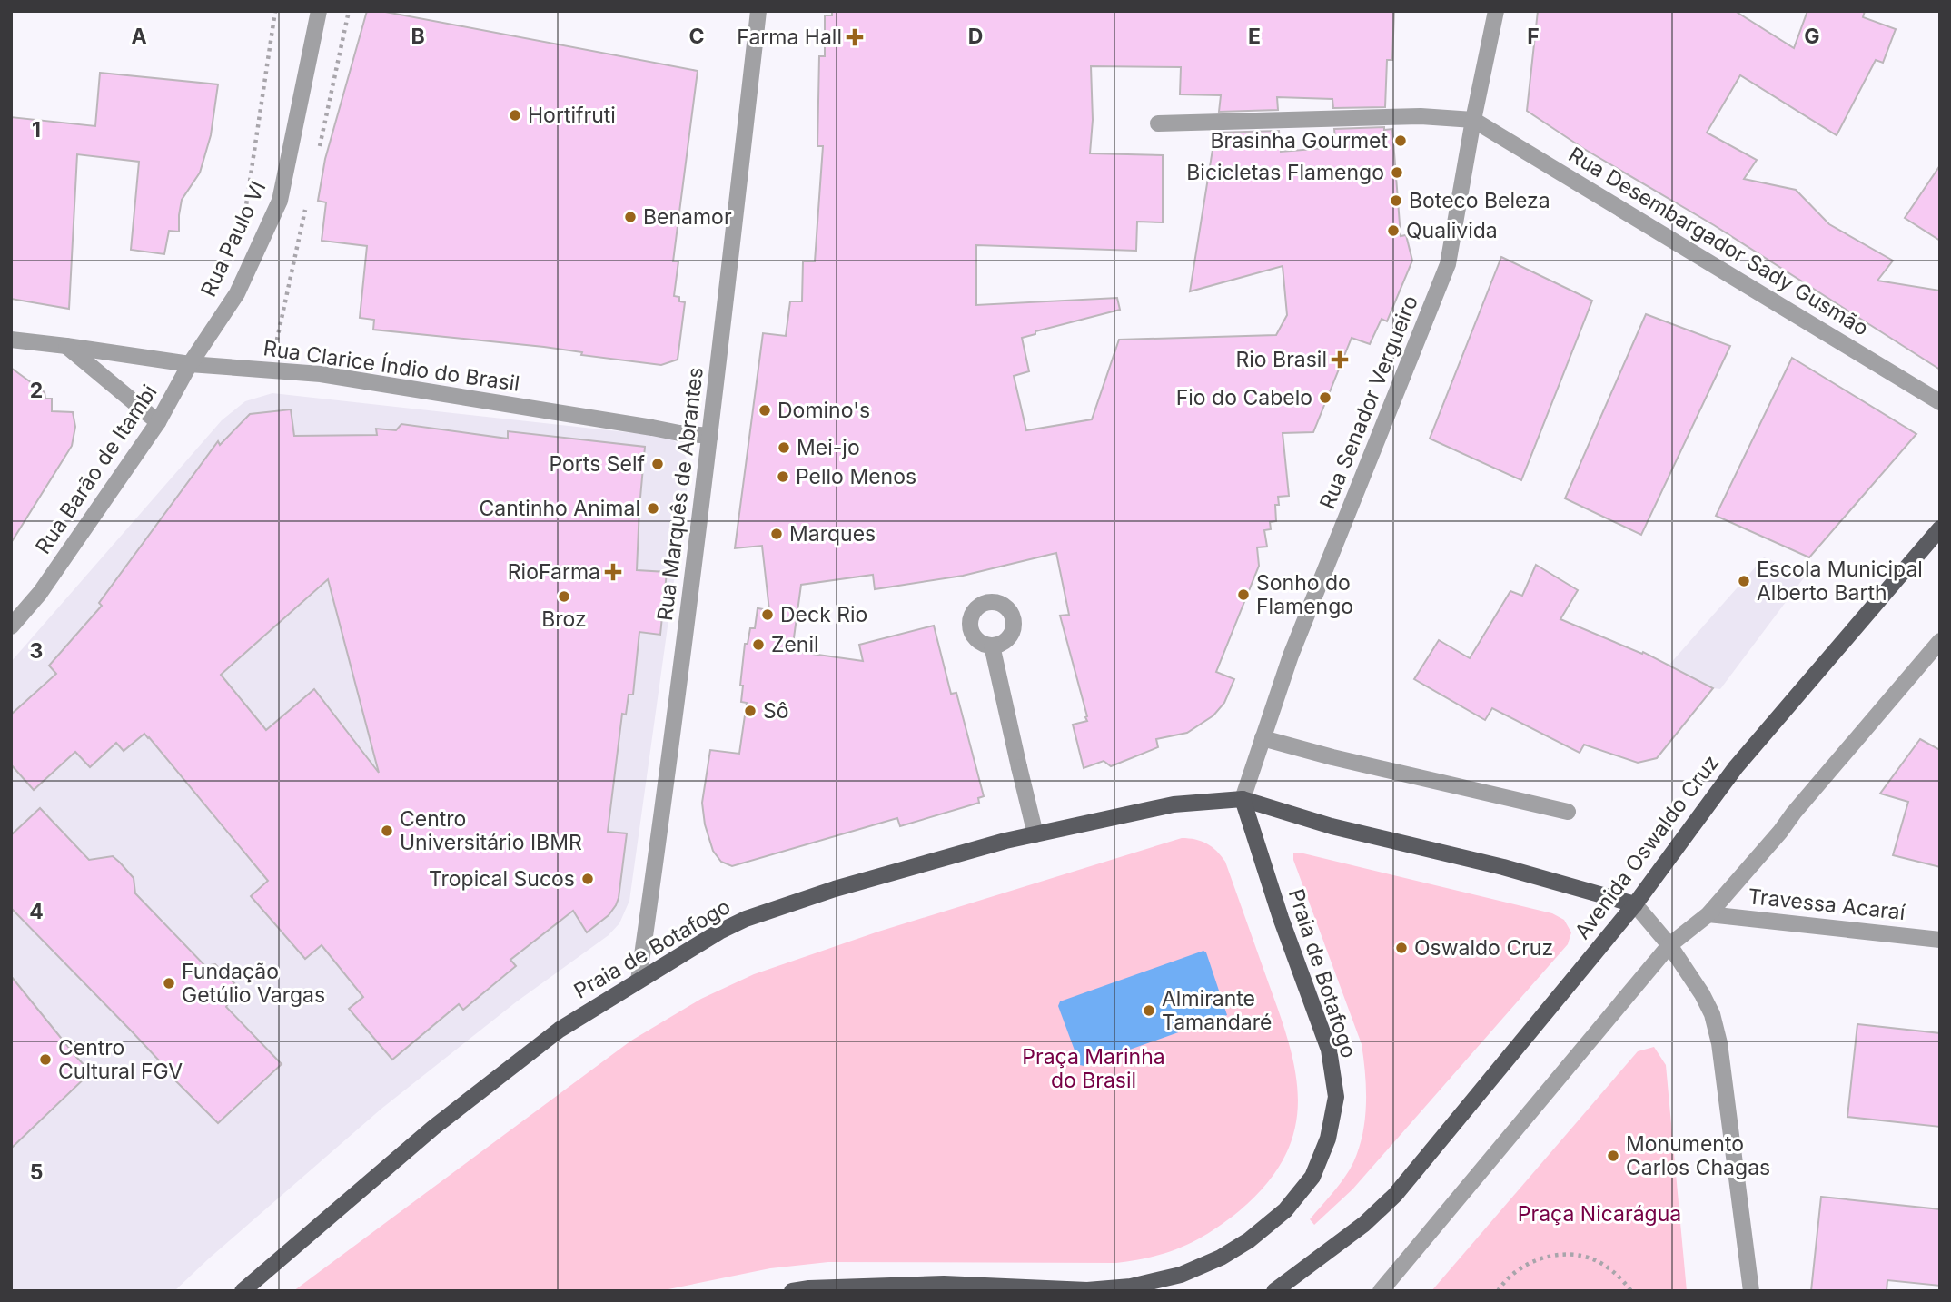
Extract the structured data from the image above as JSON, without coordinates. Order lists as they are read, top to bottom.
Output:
{
  "streets": {
    "main road": ["Avenida Oswaldo Cruz", "Praia de Botafogo"],
    "street": [
      "Rua Paulo VI",
      "Rua Desembargador Sady Gusmão",
      "Rua Clarice Índio do Brasil",
      "Rua Senador Vergueiro",
      "Rua Barão de Itambi",
      "Rua Marquês de Abrantes",
      "Travessa Acaraí"
    ]
  },
  "crossings": [
    ["Rua Paulo VI", "Rua Clarice Índio do Brasil"],
    ["Rua Paulo VI", "Rua Barão de Itambi"],
    ["Rua Desembargador Sady Gusmão", "Rua Senador Vergueiro"],
    ["Rua Clarice Índio do Brasil", "Rua Barão de Itambi"],
    ["Rua Clarice Índio do Brasil", "Rua Marquês de Abrantes"],
    ["Rua Senador Vergueiro", "Praia de Botafogo"],
    ["Rua Marquês de Abrantes", "Praia de Botafogo"],
    ["Avenida Oswaldo Cruz", "Praia de Botafogo"]
  ],
  "parks": ["Praça Marinha do Brasil", "Praça Nicarágua"],
  "places": {
    "health": ["Farma Hall", "Rio Brasil", "RioFarma"],
    "other": [
      "Hortifruti",
      "Brasinha Gourmet",
      "Bicicletas Flamengo",
      "Boteco Beleza",
      "Benamor",
      "Qualivida",
      "Fio do Cabelo",
      "Domino's",
      "Mei-jo",
      "Ports Self",
      "Pello Menos",
      "Cantinho Animal",
      "Marques",
      "Escola Municipal Alberto Barth",
      "Sonho do Flamengo",
      "Broz",
      "Deck Rio",
      "Zenil",
      "Sô",
      "Centro Universitário IBMR",
      "Tropical Sucos",
      "Oswaldo Cruz",
      "Fundação Getúlio Vargas",
      "Almirante Tamandaré",
      "Centro Cultural FGV",
      "Monumento Carlos Chagas"
    ]
  },
  "grid": {
    "columns": [
      "A",
      "B",
      "C",
      "D",
      "E",
      "F",
      "G"
    ],
    "rows": [
      "1",
      "2",
      "3",
      "4",
      "5"
    ]
  }
}
